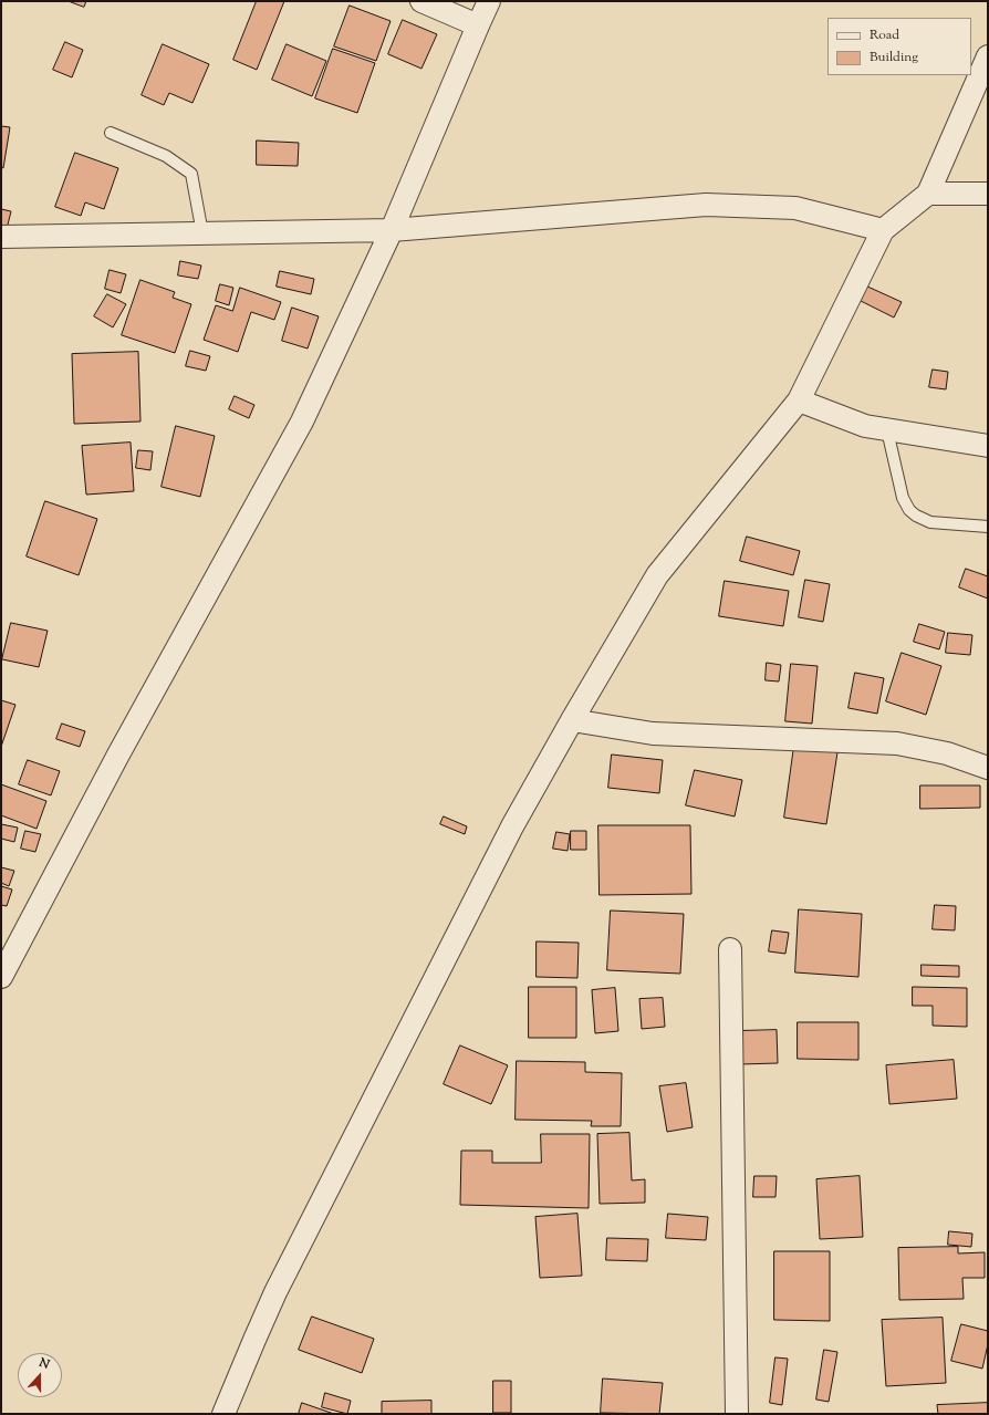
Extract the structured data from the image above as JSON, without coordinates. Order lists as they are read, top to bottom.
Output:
{
  "legend": ["Road", "Building"],
  "north": "top"
}
